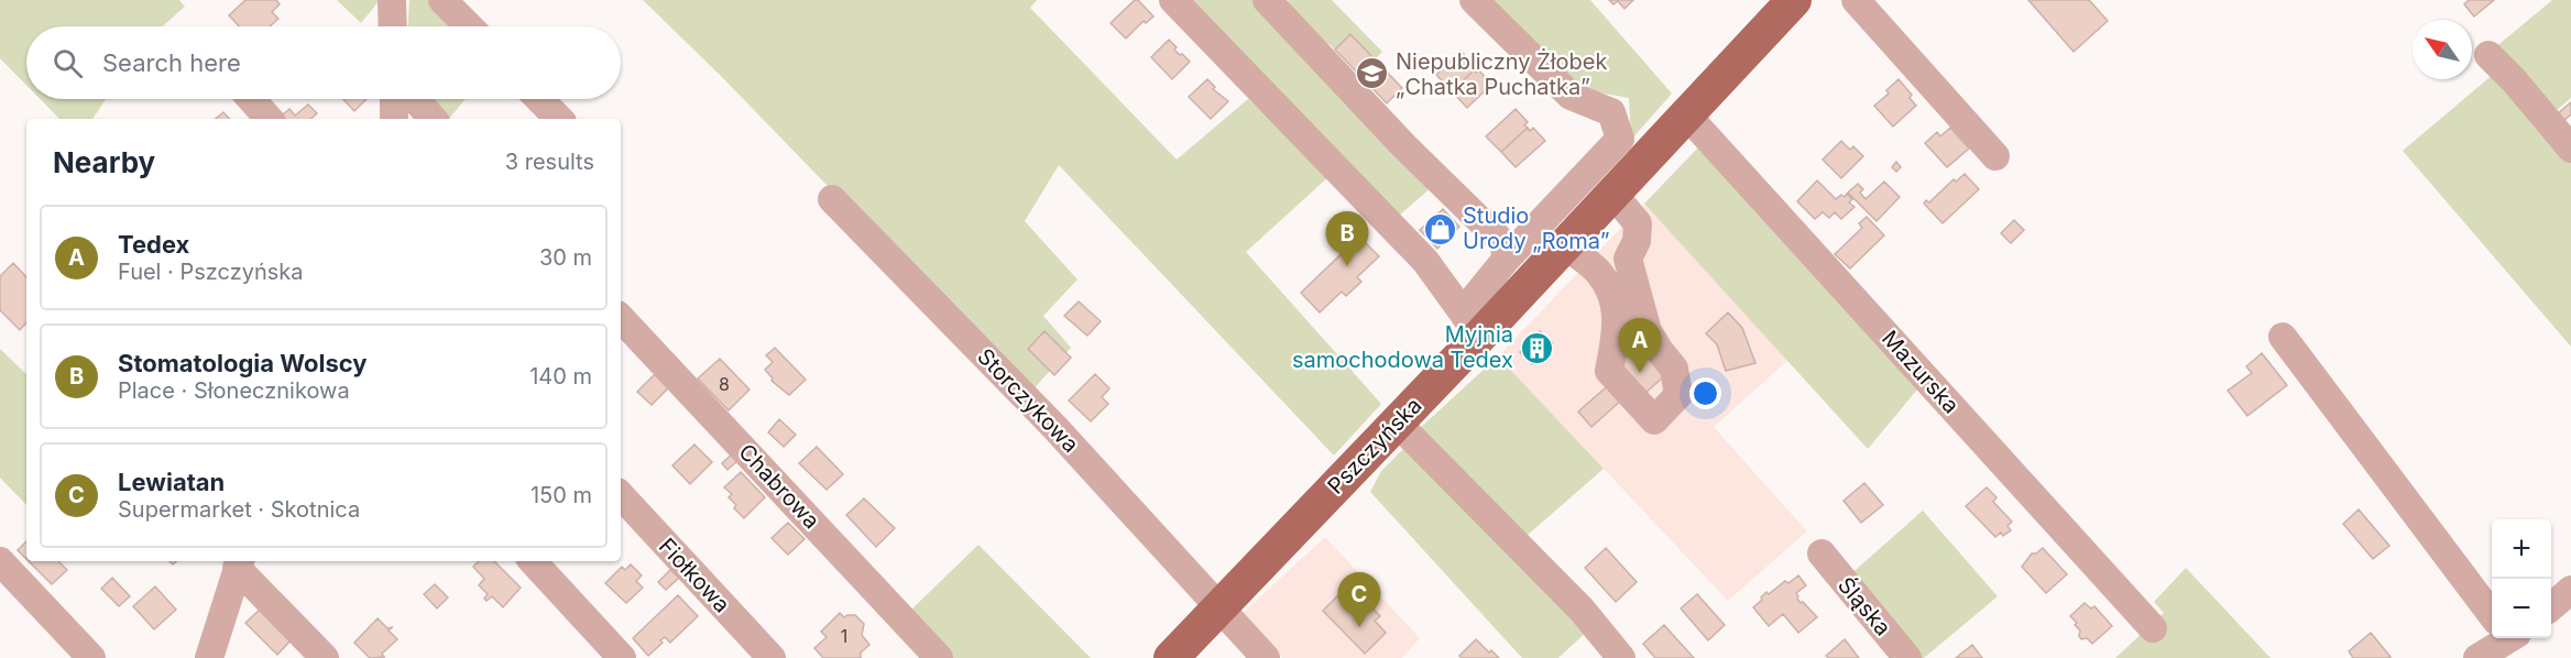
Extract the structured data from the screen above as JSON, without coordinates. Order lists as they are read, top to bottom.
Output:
{
  "streets": {
    "main road": ["Pszczyńska"],
    "street": [
      "Mazurska",
      "Storczykowa",
      "Chabrowa",
      "Fiołkowa",
      "Śląska"
    ]
  },
  "crossings": [
    ["Mazurska", "Pszczyńska"],
    ["Storczykowa", "Pszczyńska"]
  ],
  "places": {
    "school or university": ["Niepubliczny Żłobek „Chatka Puchatka”"],
    "shop": ["Studio Urody „Roma”"],
    "building": ["Myjnia samochodowa Tedex"]
  },
  "house_numbers": ["8", "1"],
  "north": "top left",
  "page": {
    "search": "Search here",
    "heading": ["Nearby", "3 results"],
    "list": [
      {
        "mark": "A",
        "name": "Tedex",
        "note": "Fuel · Pszczyńska",
        "value": "30 m"
      },
      {
        "mark": "B",
        "name": "Stomatologia Wolscy",
        "note": "Place · Słonecznikowa",
        "value": "140 m"
      },
      {
        "mark": "C",
        "name": "Lewiatan",
        "note": "Supermarket · Skotnica",
        "value": "150 m"
      }
    ],
    "pins": ["B", "A", "C"],
    "map_buttons": ["+", "−"]
  }
}
